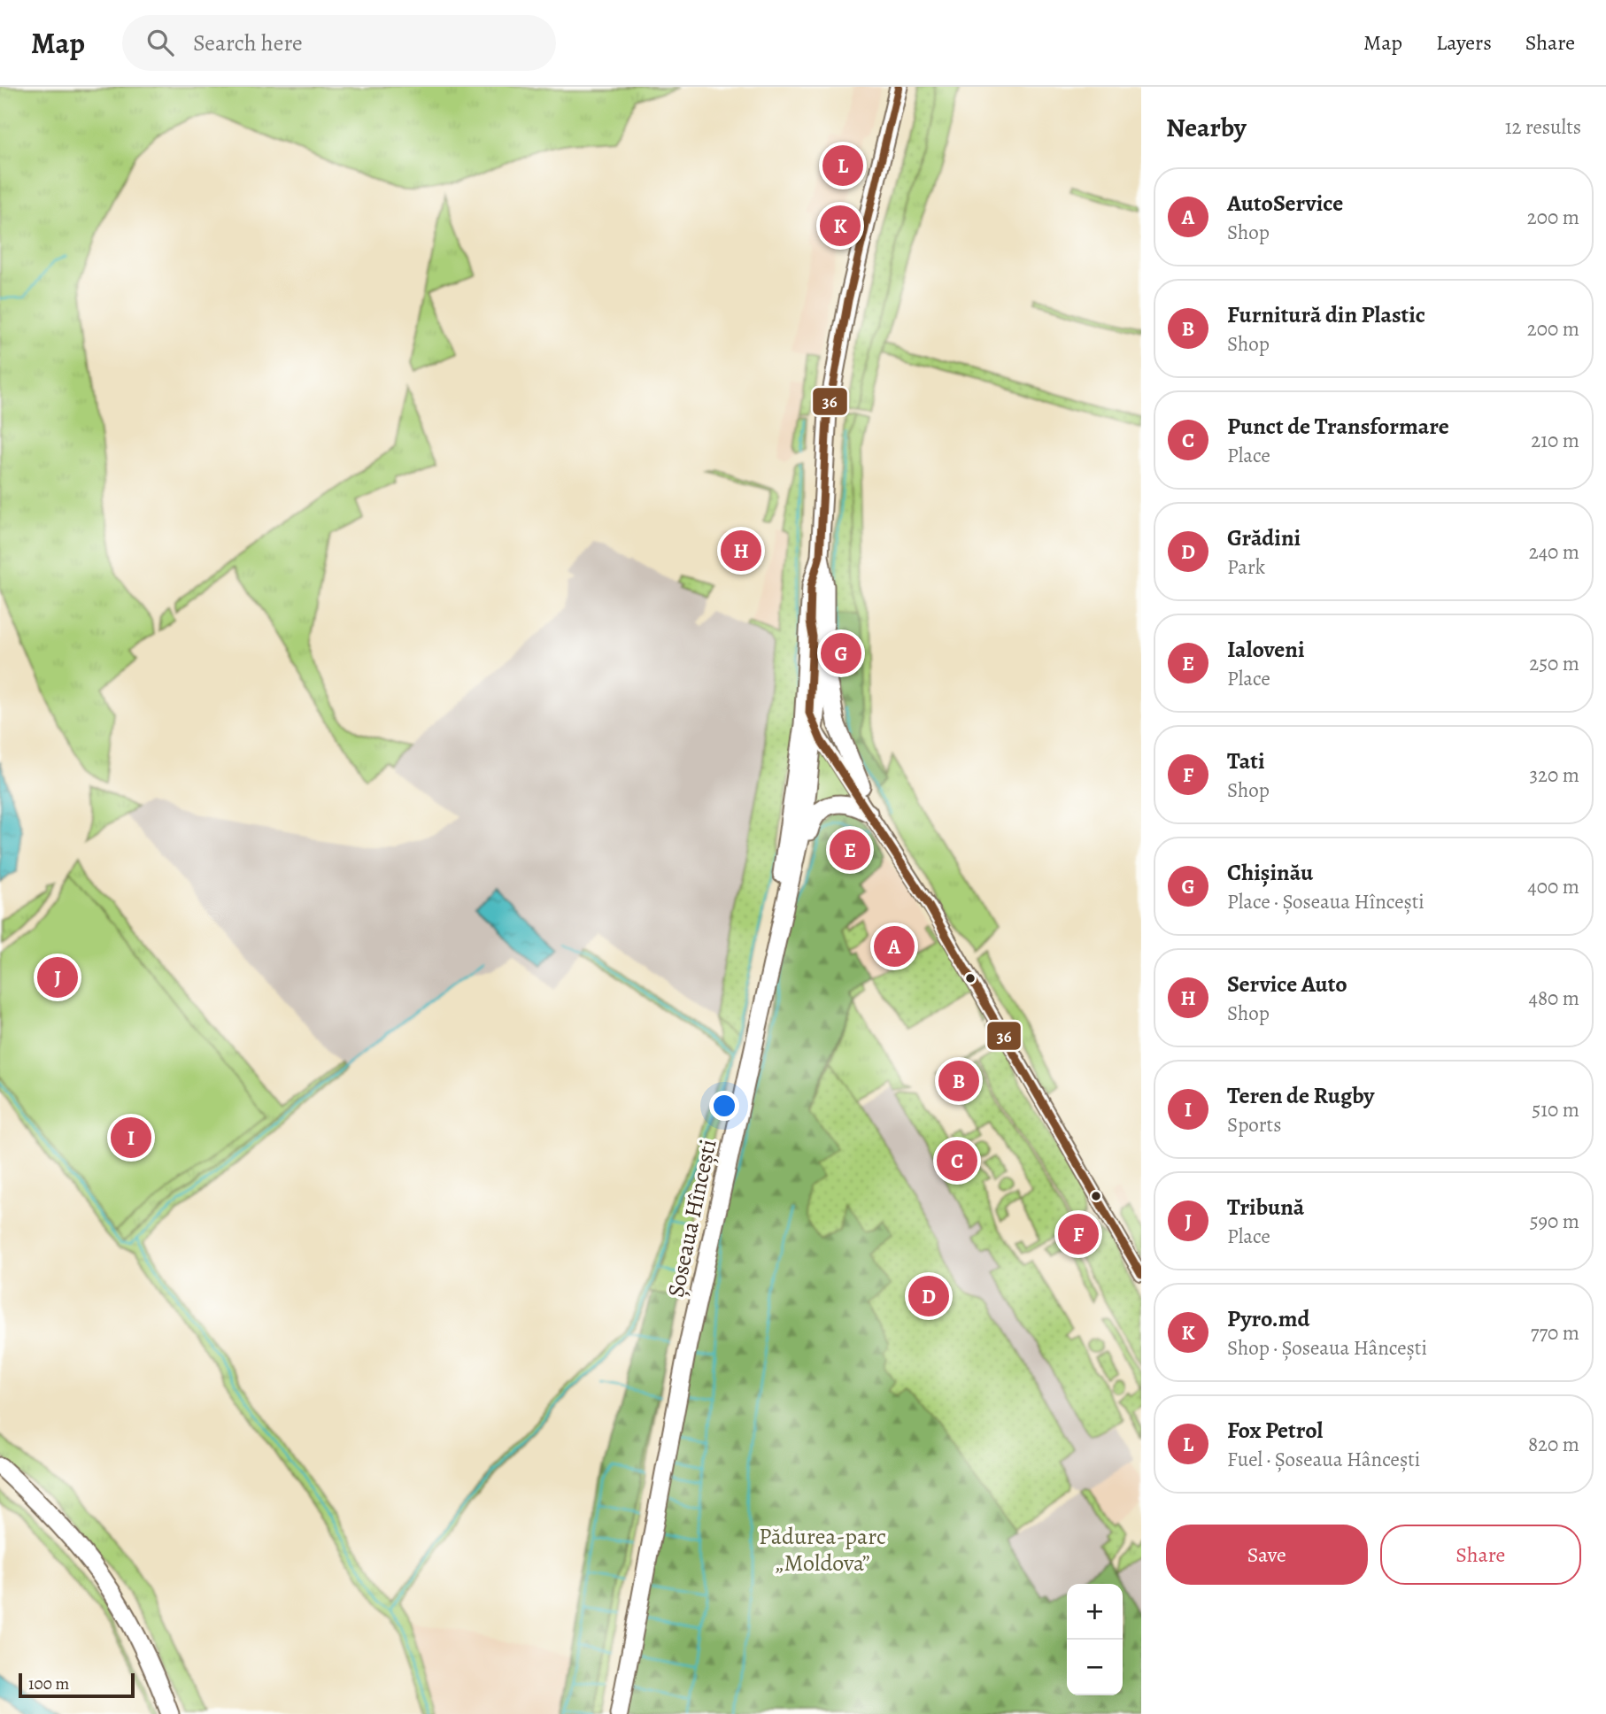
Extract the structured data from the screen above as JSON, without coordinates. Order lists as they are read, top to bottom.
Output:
{
  "streets": {
    "highway": ["Șoseaua Hîncești"]
  },
  "parks": ["Pădurea-parc „Moldova”"],
  "lines": ["transit line 36"],
  "scale_bar": "100 m",
  "page": {
    "header": "Map",
    "search": "Search here",
    "nav": ["Map", "Layers", "Share"],
    "heading": ["Nearby", "12 results"],
    "pins": [
      "L",
      "K",
      "H",
      "G",
      "E",
      "A",
      "J",
      "B",
      "I",
      "C",
      "F",
      "D"
    ],
    "list": [
      {
        "mark": "A",
        "name": "AutoService",
        "note": "Shop",
        "value": "200 m"
      },
      {
        "mark": "B",
        "name": "Furnitură din Plastic",
        "note": "Shop",
        "value": "200 m"
      },
      {
        "mark": "C",
        "name": "Punct de Transformare",
        "note": "Place",
        "value": "210 m"
      },
      {
        "mark": "D",
        "name": "Grădini",
        "note": "Park",
        "value": "240 m"
      },
      {
        "mark": "E",
        "name": "Ialoveni",
        "note": "Place",
        "value": "250 m"
      },
      {
        "mark": "F",
        "name": "Tati",
        "note": "Shop",
        "value": "320 m"
      },
      {
        "mark": "G",
        "name": "Chișinău",
        "note": "Place · Șoseaua Hîncești",
        "value": "400 m"
      },
      {
        "mark": "H",
        "name": "Service Auto",
        "note": "Shop",
        "value": "480 m"
      },
      {
        "mark": "I",
        "name": "Teren de Rugby",
        "note": "Sports",
        "value": "510 m"
      },
      {
        "mark": "J",
        "name": "Tribună",
        "note": "Place",
        "value": "590 m"
      },
      {
        "mark": "K",
        "name": "Pyro.md",
        "note": "Shop · Șoseaua Hâncești",
        "value": "770 m"
      },
      {
        "mark": "L",
        "name": "Fox Petrol",
        "note": "Fuel · Șoseaua Hâncești",
        "value": "820 m"
      }
    ],
    "buttons": ["Save", "Share"],
    "map_buttons": ["+", "−"],
    "scale": "100 m"
  }
}
